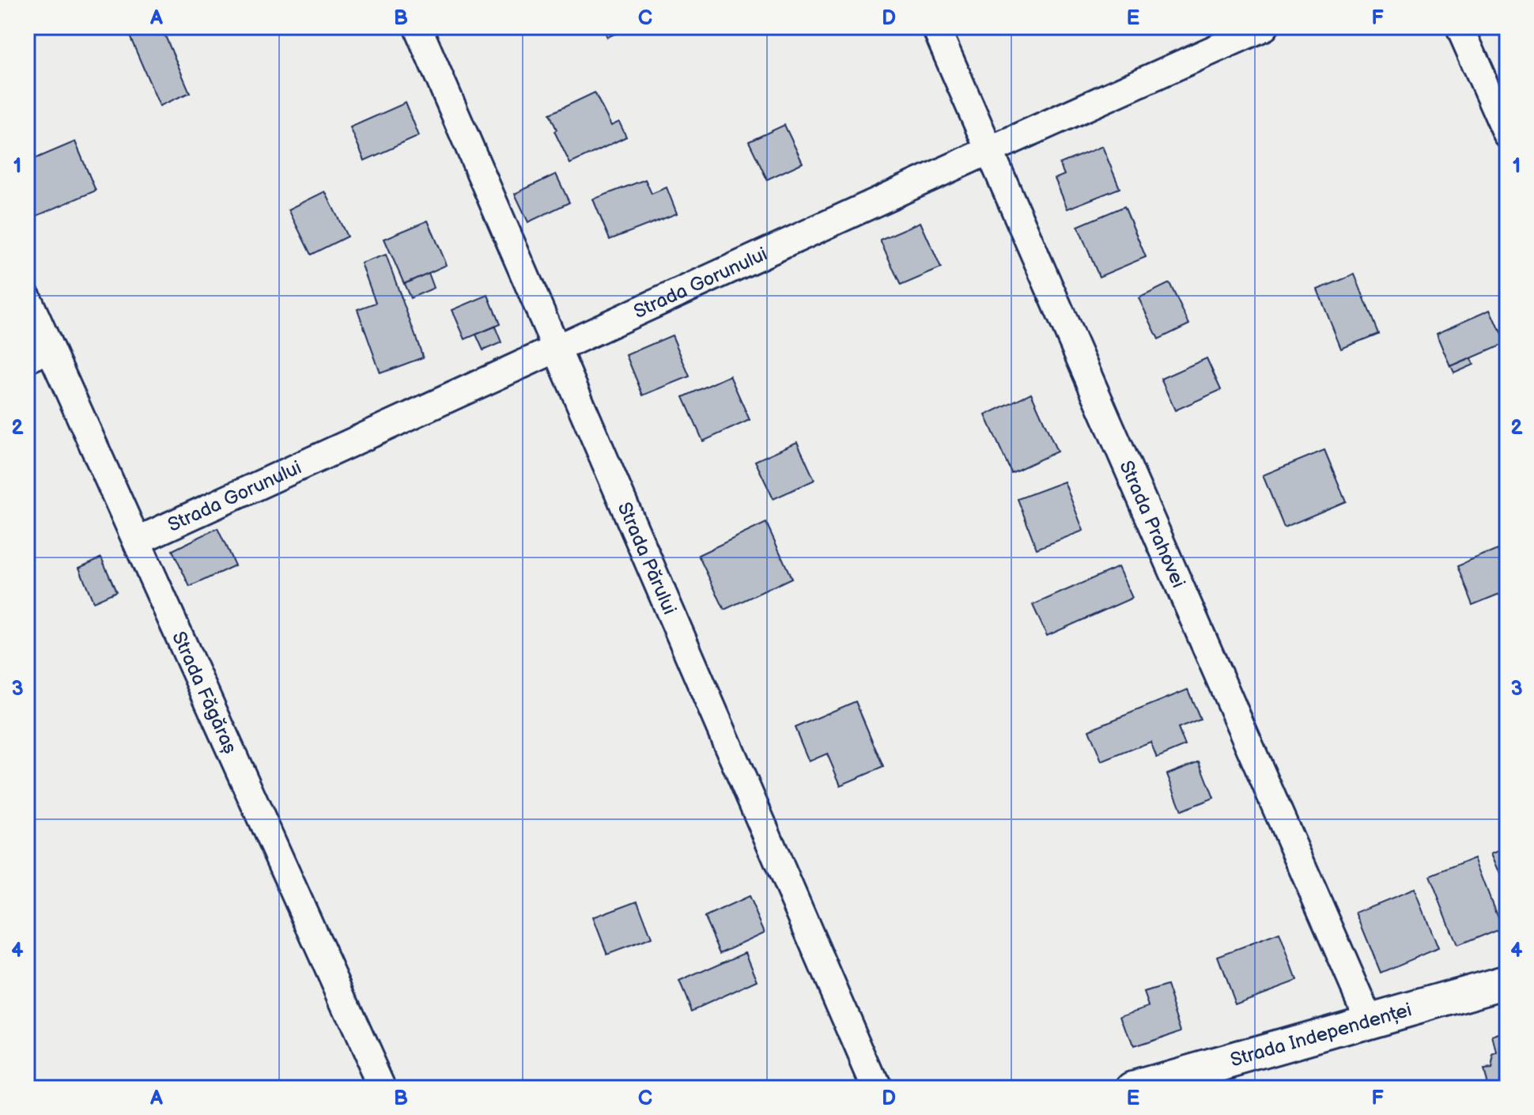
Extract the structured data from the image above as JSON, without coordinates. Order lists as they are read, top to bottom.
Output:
{
  "streets": {
    "street": [
      "Strada Gorunului",
      "Strada Prahovei",
      "Strada Părului",
      "Strada Făgăraș",
      "Strada Independenței"
    ]
  },
  "crossings": [
    ["Strada Gorunului", "Strada Prahovei"],
    ["Strada Gorunului", "Strada Părului"],
    ["Strada Gorunului", "Strada Făgăraș"],
    ["Strada Prahovei", "Strada Independenței"]
  ],
  "grid": {
    "columns": [
      "A",
      "B",
      "C",
      "D",
      "E",
      "F"
    ],
    "rows": [
      "1",
      "2",
      "3",
      "4"
    ]
  }
}
